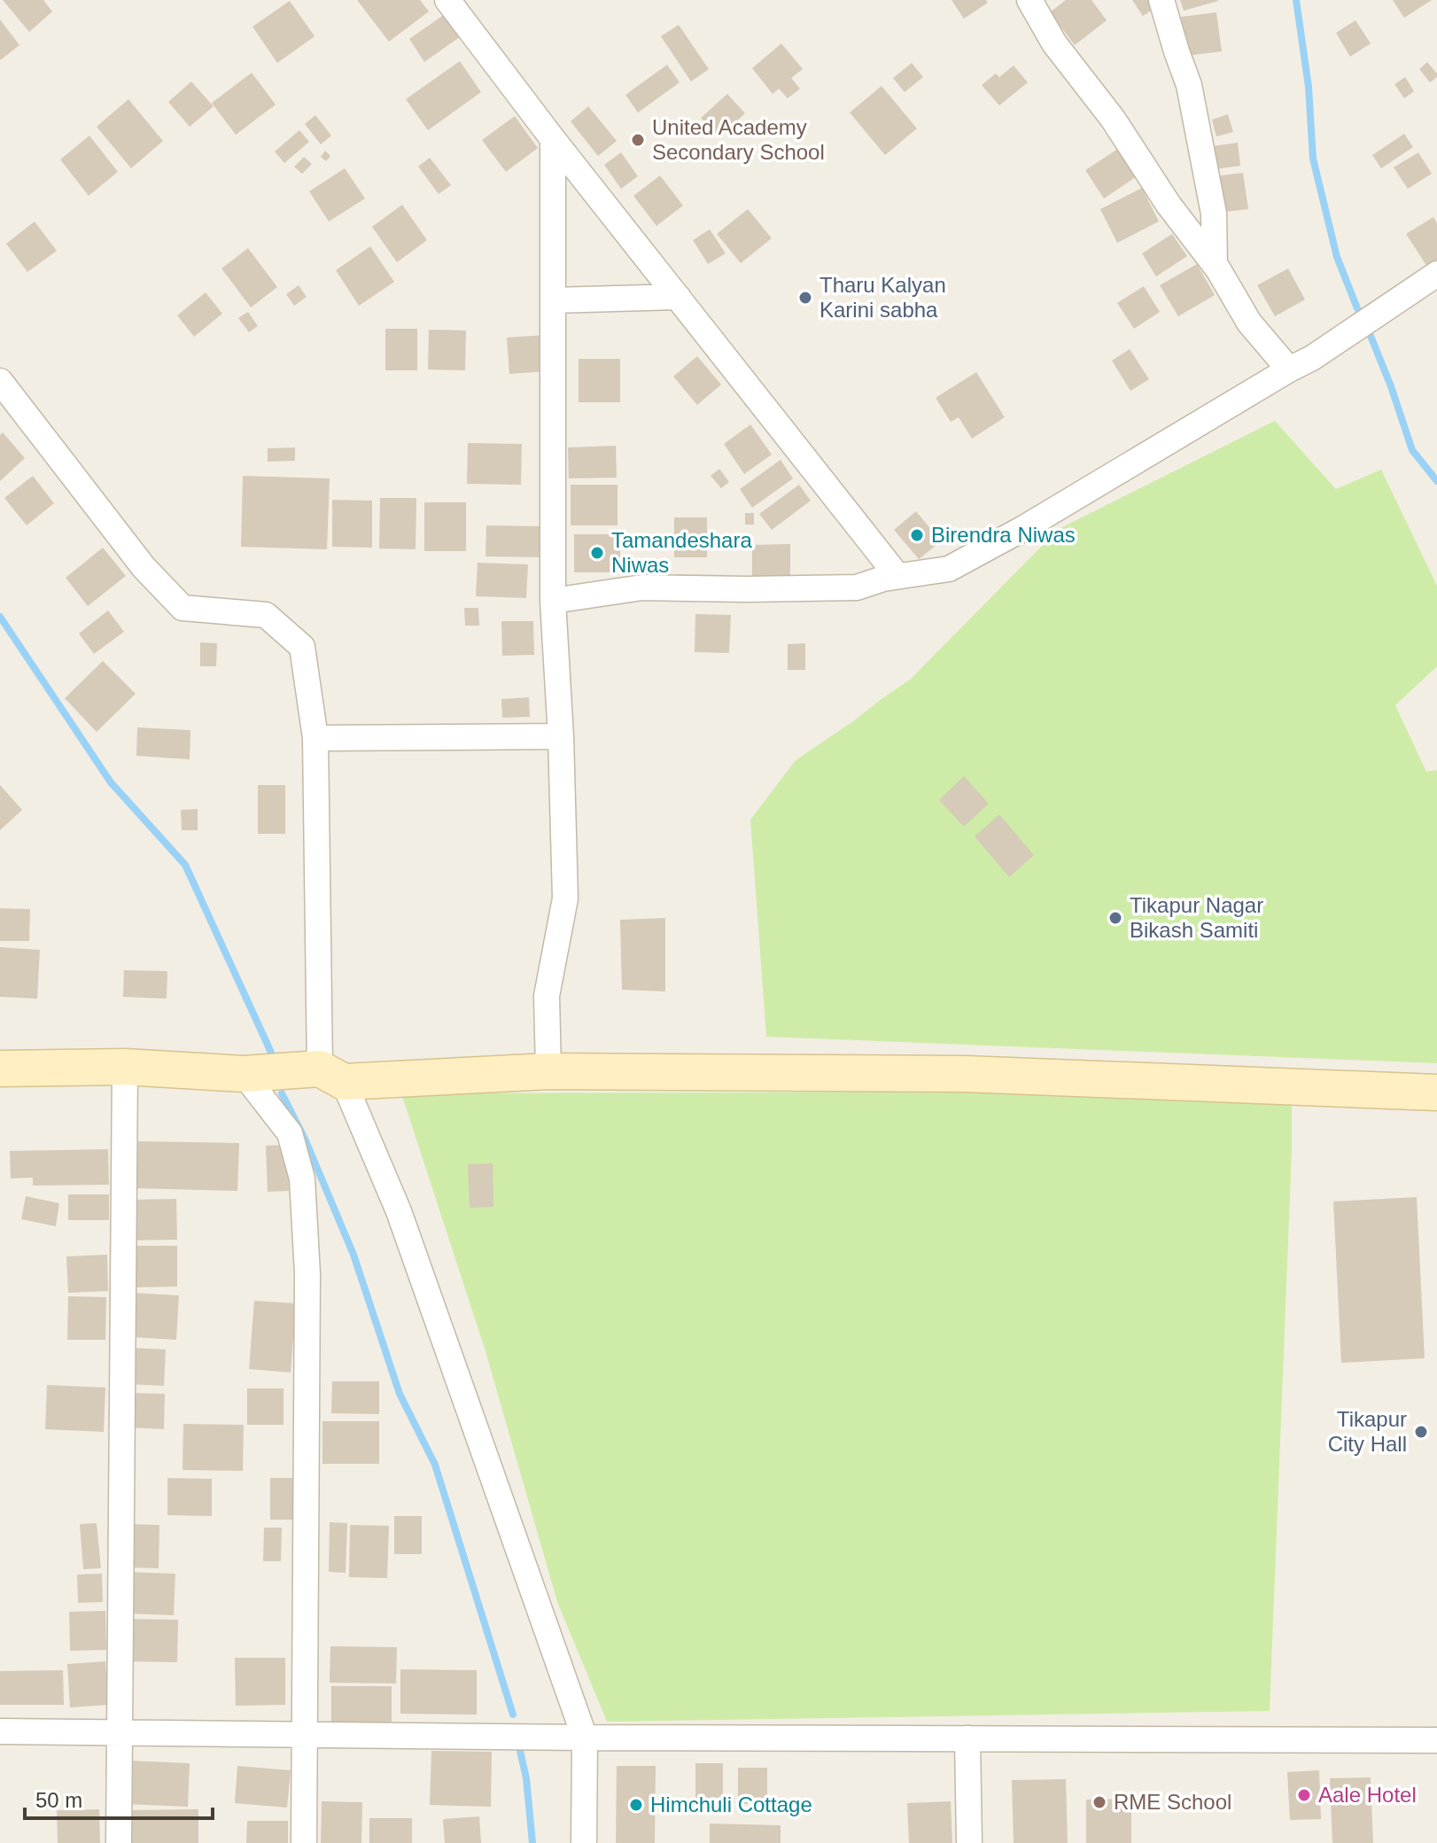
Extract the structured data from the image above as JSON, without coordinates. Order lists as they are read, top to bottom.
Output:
{
  "places": [
    "United Academy Secondary School",
    "Tharu Kalyan Karini sabha",
    "Birendra Niwas",
    "Tamandeshara Niwas",
    "Tikapur Nagar Bikash Samiti",
    "Tikapur City Hall",
    "Aale Hotel",
    "RME School",
    "Himchuli Cottage"
  ],
  "scale_bar": "50 m"
}
